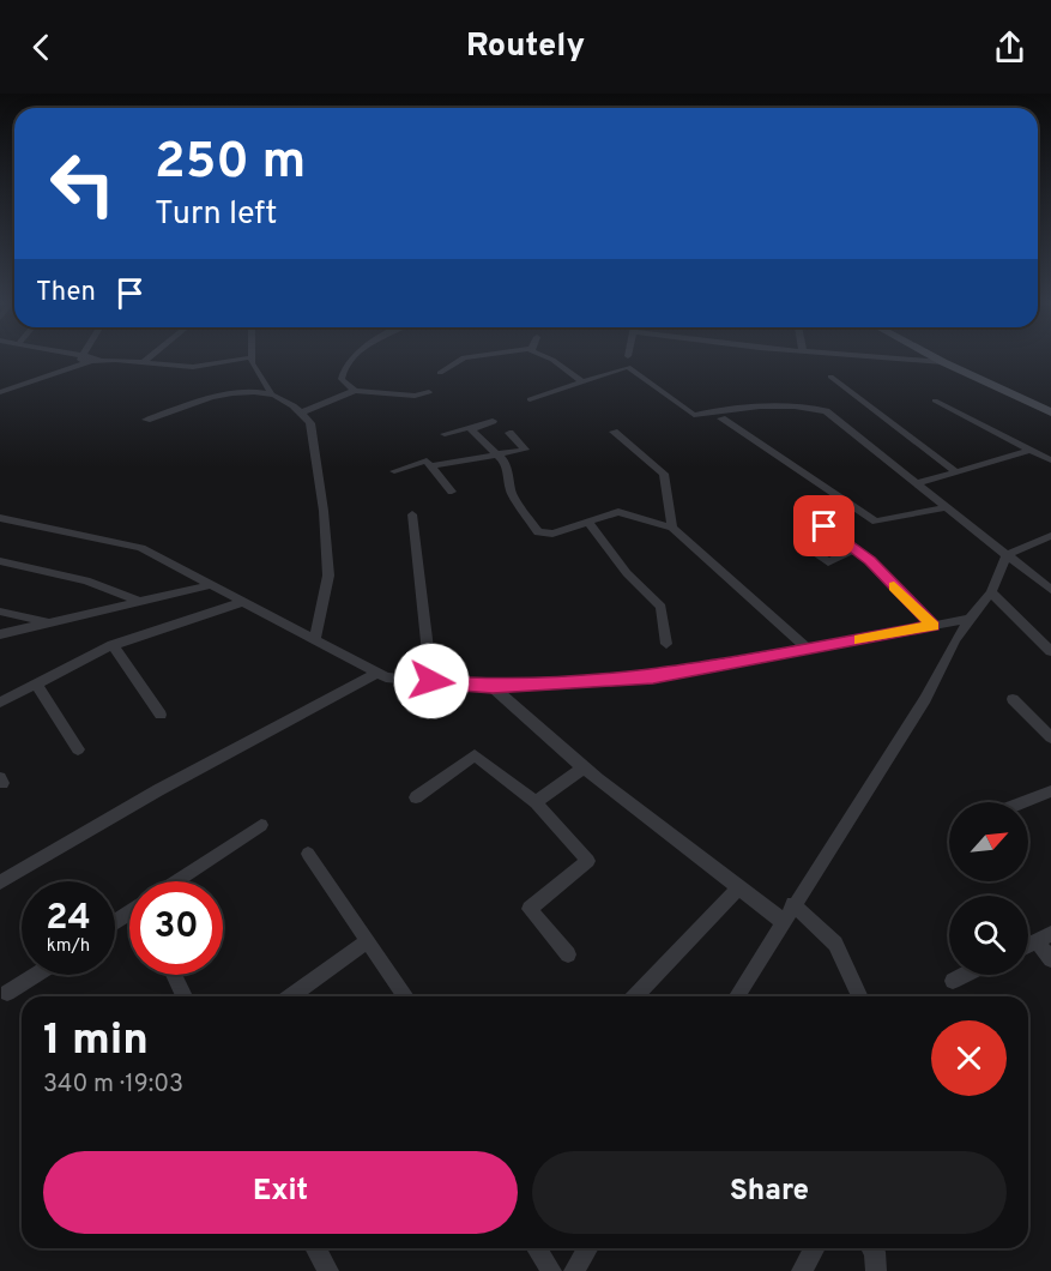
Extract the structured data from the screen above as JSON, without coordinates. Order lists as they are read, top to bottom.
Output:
{
  "north": "top right",
  "page": {
    "header": "Routely",
    "turn": ["250 m", "Turn left"],
    "then": "Then",
    "speed": "24 km/h",
    "limit": "30",
    "heading": ["1 min", "340 m · 19:03"],
    "buttons": ["Exit", "Share"]
  }
}
